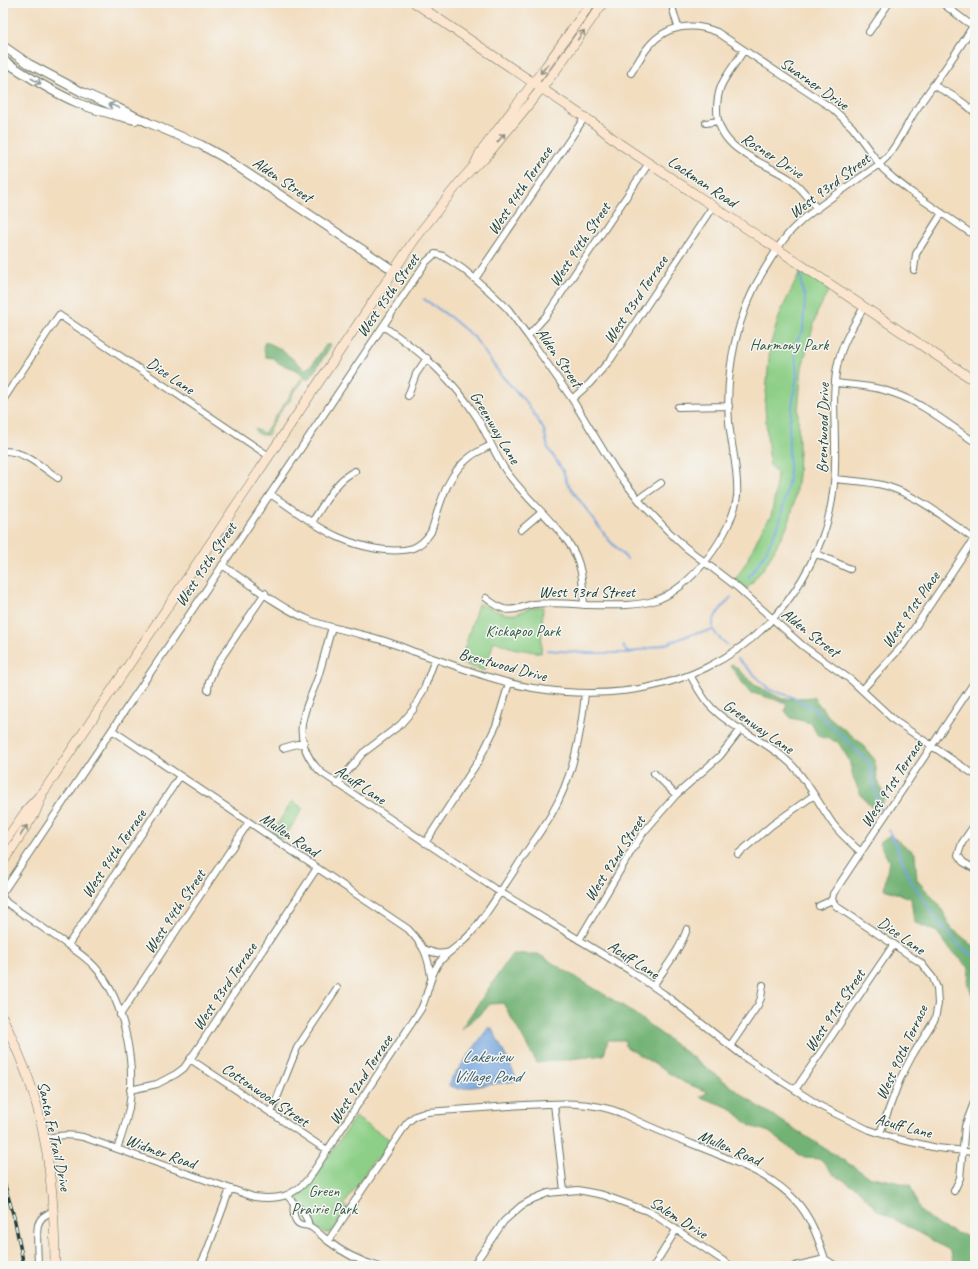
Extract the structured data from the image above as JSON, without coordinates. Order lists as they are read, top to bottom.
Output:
{
  "streets": {
    "main road": ["Lackman Road", "West 95th Street", "Santa Fe Trail Drive"],
    "street": [
      "Swarner Drive",
      "Rosner Drive",
      "Alden Street",
      "West 93rd Street",
      "West 94th Terrace",
      "West 94th Street",
      "West 93rd Terrace",
      "Dice Lane",
      "Greenway Lane",
      "Brentwood Drive",
      "West 91st Place",
      "West 91st Terrace",
      "Acuff Lane",
      "Mullen Road",
      "West 92nd Street",
      "West 91st Street",
      "West 90th Terrace",
      "West 92nd Terrace",
      "Cottonwood Street",
      "Widmer Road",
      "Salem Drive"
    ]
  },
  "crossings": [
    ["Swarner Drive", "Rosner Drive"],
    ["Swarner Drive", "West 93rd Street"],
    ["Rosner Drive", "West 93rd Street"],
    ["Alden Street", "West 93rd Street"],
    ["Alden Street", "West 94th Terrace"],
    ["Alden Street", "West 94th Street"],
    ["Alden Street", "West 95th Street"],
    ["Alden Street", "West 93rd Terrace"],
    ["Alden Street", "Brentwood Drive"],
    ["Alden Street", "West 91st Place"],
    ["Alden Street", "West 91st Terrace"],
    ["Lackman Road", "West 93rd Street"],
    ["Lackman Road", "West 94th Terrace"],
    ["Lackman Road", "West 94th Street"],
    ["Lackman Road", "West 95th Street"],
    ["Lackman Road", "West 93rd Terrace"],
    ["Lackman Road", "Brentwood Drive"],
    ["West 93rd Street", "Greenway Lane"],
    ["West 94th Terrace", "Mullen Road"],
    ["West 94th Street", "Mullen Road"],
    ["West 95th Street", "Dice Lane"],
    ["West 95th Street", "Greenway Lane"],
    ["West 95th Street", "Brentwood Drive"],
    ["West 95th Street", "Mullen Road"],
    ["West 93rd Terrace", "Mullen Road"],
    ["West 93rd Terrace", "Cottonwood Street"],
    ["Dice Lane", "West 91st Terrace"],
    ["Dice Lane", "West 91st Street"],
    ["Dice Lane", "West 90th Terrace"],
    ["Greenway Lane", "Brentwood Drive"],
    ["Greenway Lane", "West 91st Terrace"],
    ["Greenway Lane", "West 92nd Street"],
    ["Brentwood Drive", "Acuff Lane"],
    ["Brentwood Drive", "West 92nd Terrace"],
    ["Acuff Lane", "West 92nd Street"],
    ["Acuff Lane", "West 91st Street"],
    ["Acuff Lane", "West 90th Terrace"],
    ["Acuff Lane", "West 92nd Terrace"],
    ["Mullen Road", "West 92nd Terrace"],
    ["West 92nd Terrace", "Cottonwood Street"],
    ["West 92nd Terrace", "Widmer Road"],
    ["Santa Fe Trail Drive", "Widmer Road"]
  ],
  "water": ["Lakeview Village Pond"],
  "parks": ["Harmony Park", "Kickapoo Park", "Green Prairie Park"]
}
